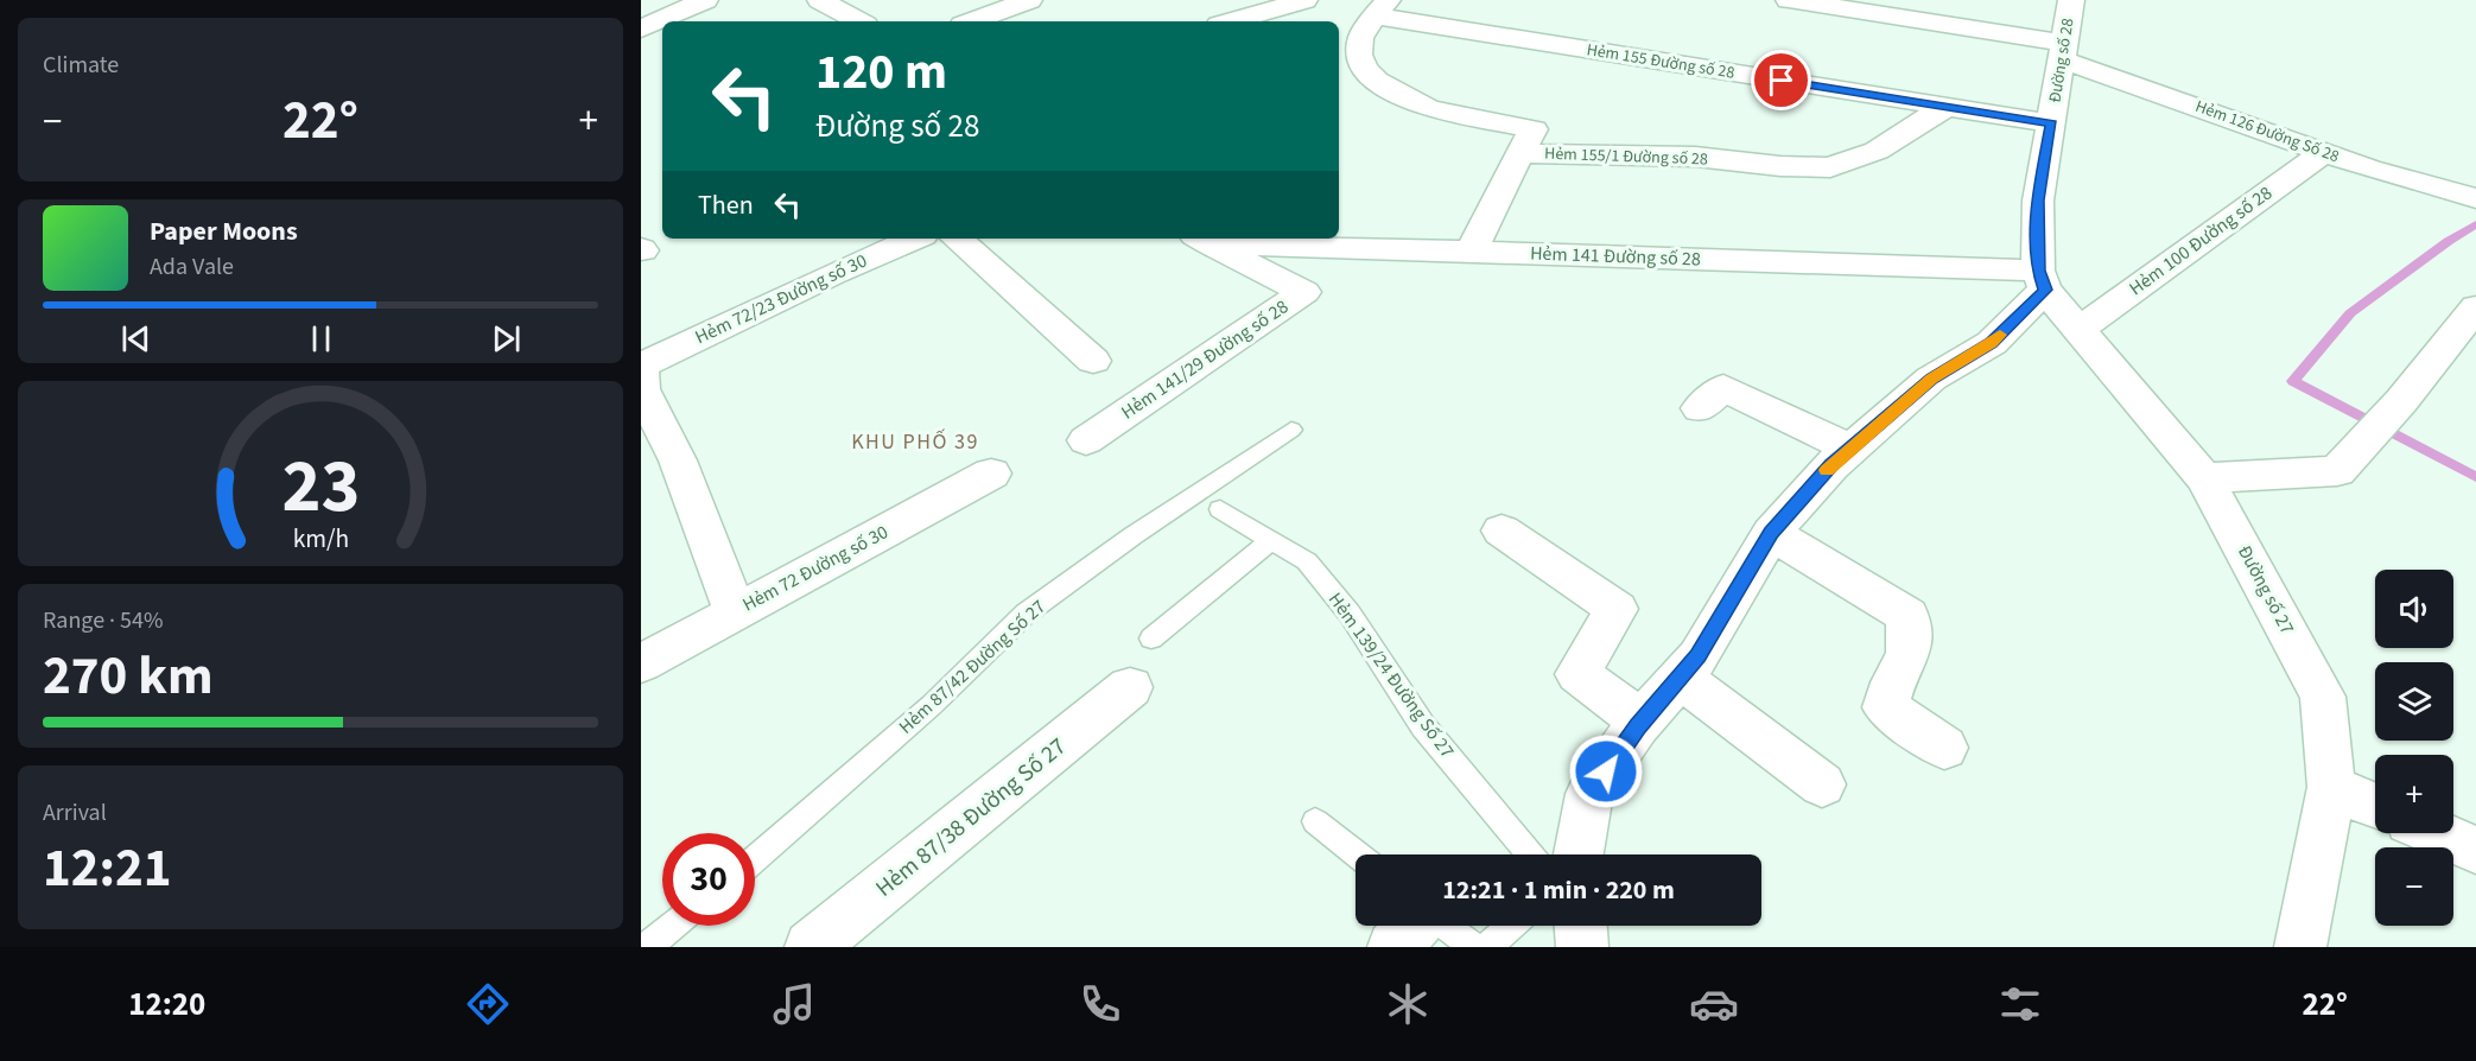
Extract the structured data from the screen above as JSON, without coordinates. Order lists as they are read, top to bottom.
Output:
{
  "streets": {
    "street": [
      "Đường số 28",
      "Hẻm 155 Đường số 28",
      "Hẻm 126 Đường Số 28",
      "Hẻm 155/1 Đường số 28",
      "Hẻm 100 Đường số 28",
      "Hẻm 141 Đường số 28",
      "Hẻm 72/23 Đường số 30",
      "Hẻm 141/29 Đường số 28",
      "Hẻm 72 Đường số 30",
      "Đường số 27",
      "Hẻm 87/38 Đường Số 27"
    ],
    "lane": ["Hẻm 87/42 Đường Số 27", "Hẻm 139/24 Đường Số 27"]
  },
  "crossings": [
    ["Đường số 28", "Hẻm 155 Đường số 28"],
    ["Đường số 28", "Hẻm 126 Đường Số 28"],
    ["Đường số 28", "Hẻm 141 Đường số 28"],
    ["Đường số 28", "Đường số 27"],
    ["Hẻm 155 Đường số 28", "Hẻm 155/1 Đường số 28"],
    ["Hẻm 126 Đường Số 28", "Hẻm 100 Đường số 28"],
    ["Hẻm 100 Đường số 28", "Đường số 27"],
    ["Hẻm 141 Đường số 28", "Hẻm 141/29 Đường số 28"],
    ["Hẻm 141 Đường số 28", "Đường số 27"],
    ["Hẻm 72/23 Đường số 30", "Hẻm 72 Đường số 30"]
  ],
  "districts": ["KHU PHỐ 39"],
  "page": {
    "tile": [
      "Climate",
      ["Range · 54%", "270 km"],
      ["Arrival", "12:21"]
    ],
    "turn": ["120 m", "Đường số 28"],
    "heat": ["−", "22°", "+"],
    "then": "Then",
    "song": ["Paper Moons", "Ada Vale"],
    "map_buttons": ["+", "−"],
    "limit": "30",
    "trip": "12:21 · 1 min · 220 m",
    "tabs": ["12:20", "22°"],
    "gauge": ["23", "km/h"]
  }
}
